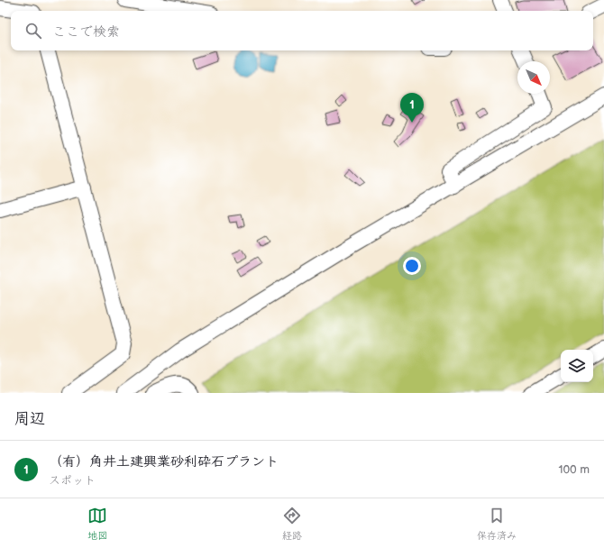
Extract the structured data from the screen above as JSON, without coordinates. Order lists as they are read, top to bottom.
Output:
{
  "north": "bottom right",
  "page": {
    "search": "ここで検索",
    "pins": "1",
    "heading": "周辺",
    "list": [
      {
        "mark": "1",
        "name": "（有）角井土建興業砂利砕石プラント",
        "note": "スポット",
        "value": "100 m"
      }
    ],
    "nav": ["地図", "経路", "保存済み"]
  }
}
